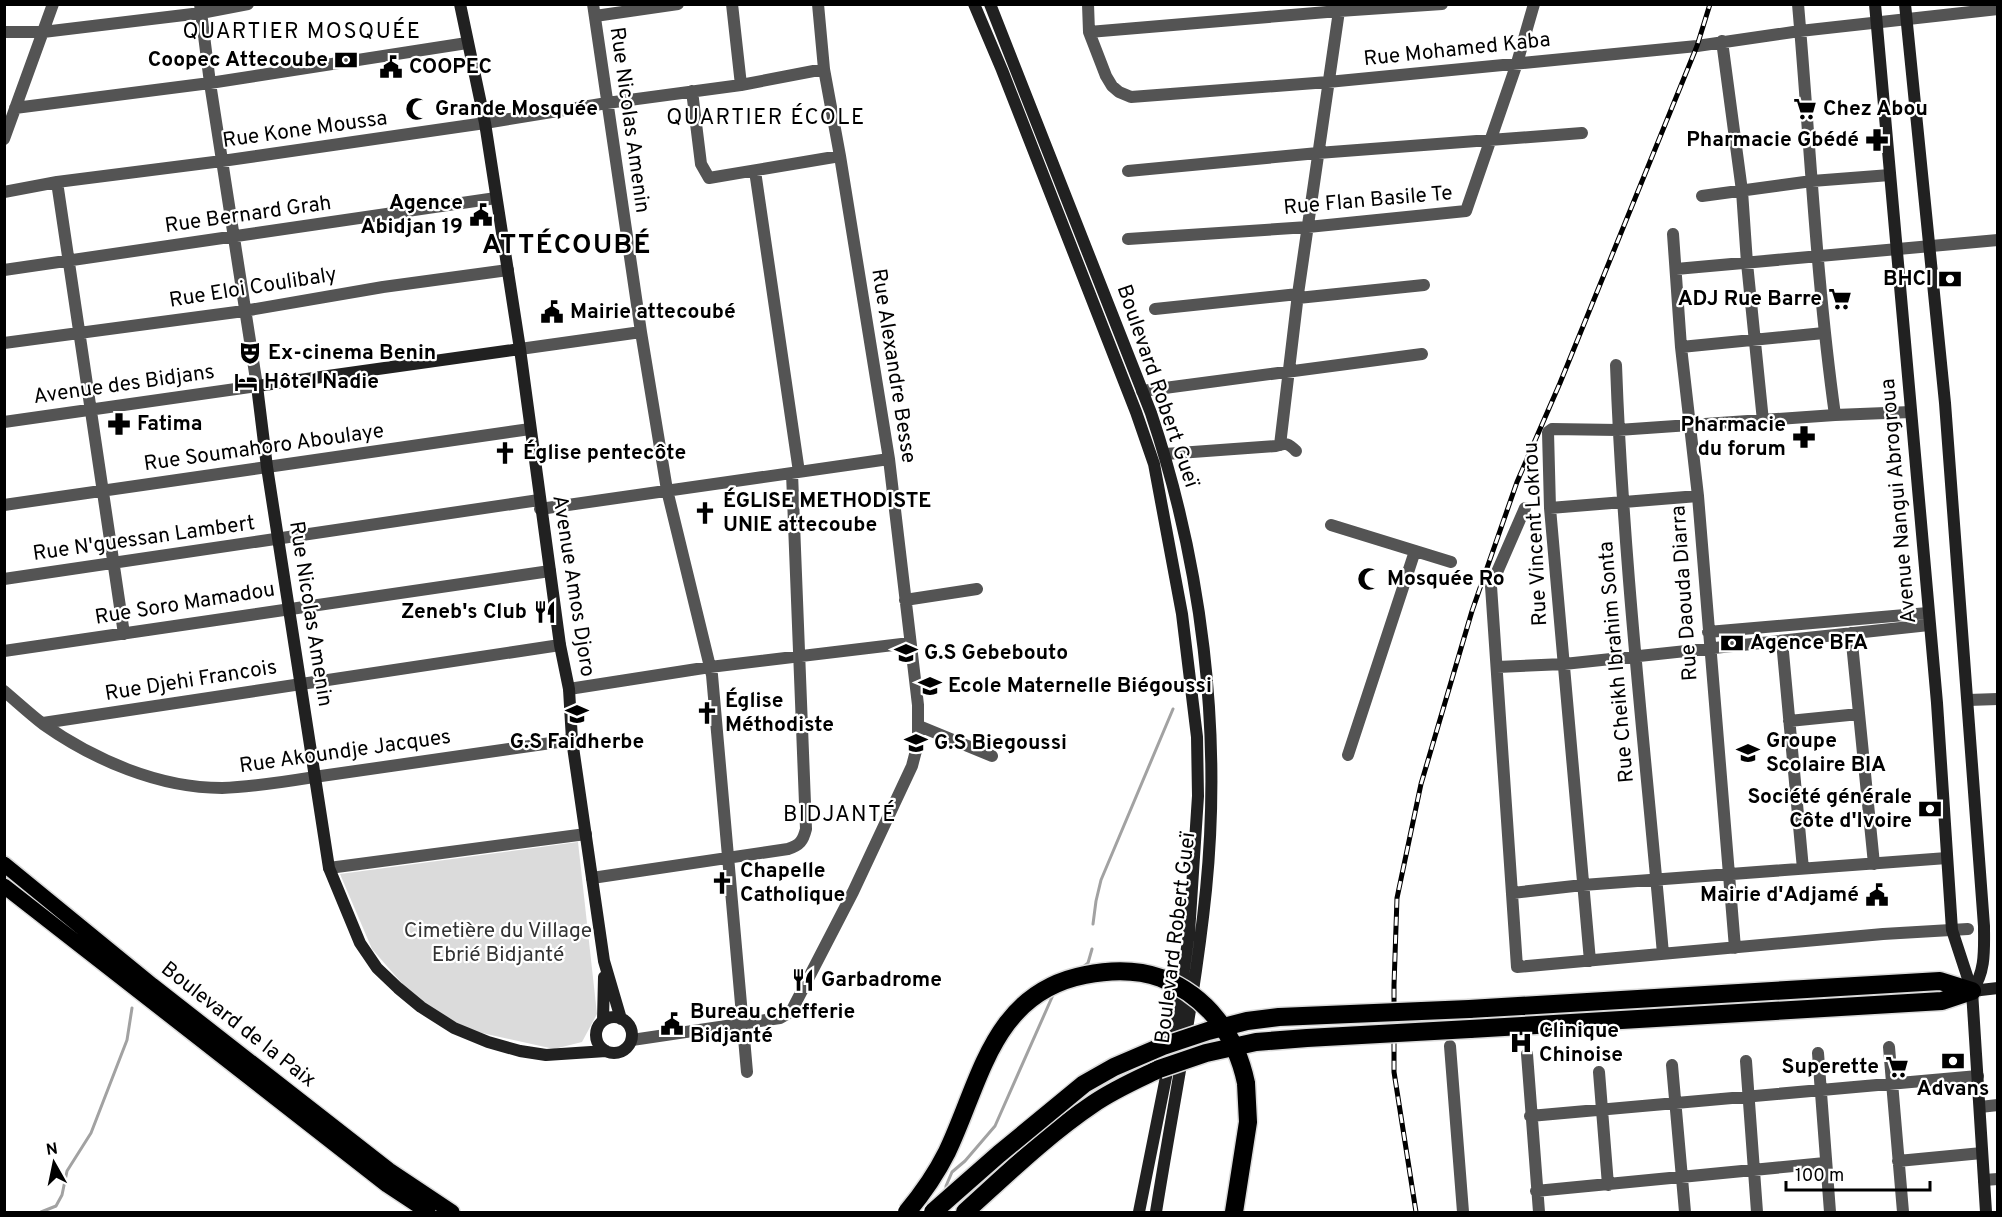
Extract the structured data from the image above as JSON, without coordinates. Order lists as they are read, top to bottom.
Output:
{
  "streets": {
    "main road": ["Boulevard de la Paix"],
    "street": [
      "Rue Mohamed Kaba",
      "Rue Nicolas Amenin",
      "Rue Kone Moussa",
      "Rue Flan Basile Te",
      "Rue Bernard Grah",
      "Rue Eloi Coulibaly",
      "Rue Alexandre Besse",
      "Avenue des Bidjans",
      "Boulevard Robert Gueï",
      "Rue Soumahoro Aboulaye",
      "Avenue Nangui Abrogroua",
      "Rue Vincent Lokrou",
      "Rue N'guessan Lambert",
      "Avenue Amos Djoro",
      "Rue Daouda Diarra",
      "Rue Soro Mamadou",
      "Rue Cheikh Ibrahim Sonta",
      "Rue Djehi Francois",
      "Rue Akoundje Jacques"
    ]
  },
  "crossings": [
    ["Rue Mohamed Kaba", "Rue Flan Basile Te"],
    ["Rue Mohamed Kaba", "Avenue Nangui Abrogroua"],
    ["Rue Nicolas Amenin", "Rue Kone Moussa"],
    ["Rue Nicolas Amenin", "Rue Bernard Grah"],
    ["Rue Nicolas Amenin", "Rue Eloi Coulibaly"],
    ["Rue Nicolas Amenin", "Rue Alexandre Besse"],
    ["Rue Nicolas Amenin", "Avenue des Bidjans"],
    ["Rue Nicolas Amenin", "Rue Soumahoro Aboulaye"],
    ["Rue Nicolas Amenin", "Rue N'guessan Lambert"],
    ["Rue Nicolas Amenin", "Avenue Amos Djoro"],
    ["Rue Nicolas Amenin", "Rue Soro Mamadou"],
    ["Rue Nicolas Amenin", "Rue Djehi Francois"],
    ["Rue Nicolas Amenin", "Rue Akoundje Jacques"],
    ["Rue Kone Moussa", "Rue Alexandre Besse"],
    ["Rue Kone Moussa", "Avenue Amos Djoro"],
    ["Rue Bernard Grah", "Avenue Amos Djoro"],
    ["Rue Eloi Coulibaly", "Avenue Amos Djoro"],
    ["Rue Alexandre Besse", "Rue N'guessan Lambert"],
    ["Rue Alexandre Besse", "Avenue Amos Djoro"],
    ["Avenue des Bidjans", "Avenue Amos Djoro"],
    ["Rue Soumahoro Aboulaye", "Avenue Amos Djoro"],
    ["Avenue Nangui Abrogroua", "Rue Vincent Lokrou"],
    ["Rue Vincent Lokrou", "Rue Daouda Diarra"],
    ["Rue Vincent Lokrou", "Rue Cheikh Ibrahim Sonta"],
    ["Rue N'guessan Lambert", "Avenue Amos Djoro"],
    ["Avenue Amos Djoro", "Rue Soro Mamadou"],
    ["Avenue Amos Djoro", "Rue Djehi Francois"],
    ["Avenue Amos Djoro", "Rue Akoundje Jacques"],
    ["Rue Djehi Francois", "Rue Akoundje Jacques"]
  ],
  "districts": [
    "QUARTIER MOSQUÉE",
    "QUARTIER ÉCOLE",
    "ATTÉCOUBÉ",
    "BIDJANTÉ"
  ],
  "parks": ["Cimetière du Village Ebrié Bidjanté"],
  "places": {
    "bank": [
      "Coopec Attecoube",
      "BHCI",
      "Agence BFA",
      "Société générale Côte d'Ivoire",
      "Advans"
    ],
    "public building": [
      "COOPEC",
      "Agence Abidjan 19",
      "Mairie attecoubé",
      "Mairie d'Adjamé",
      "Bureau chefferie Bidjanté"
    ],
    "mosque": ["Grande Mosquée", "Mosquée Ro"],
    "supermarket": ["Chez Abou", "ADJ Rue Barre", "Superette"],
    "pharmacy": ["Pharmacie Gbédé", "Fatima", "Pharmacie du forum"],
    "theatre": ["Ex-cinema Benin"],
    "hotel": ["Hôtel Nadie"],
    "church": [
      "Église pentecôte",
      "ÉGLISE METHODISTE UNIE attecoube",
      "Église Méthodiste",
      "Chapelle Catholique"
    ],
    "restaurant": ["Zeneb's Club", "Garbadrome"],
    "school or university": [
      "G.S Gebebouto",
      "Ecole Maternelle Biégoussi",
      "G.S Faidherbe",
      "G.S Biegoussi",
      "Groupe Scolaire BIA"
    ],
    "hospital": ["Clinique Chinoise"]
  },
  "scale_bar": "100 m",
  "north": "top"
}
